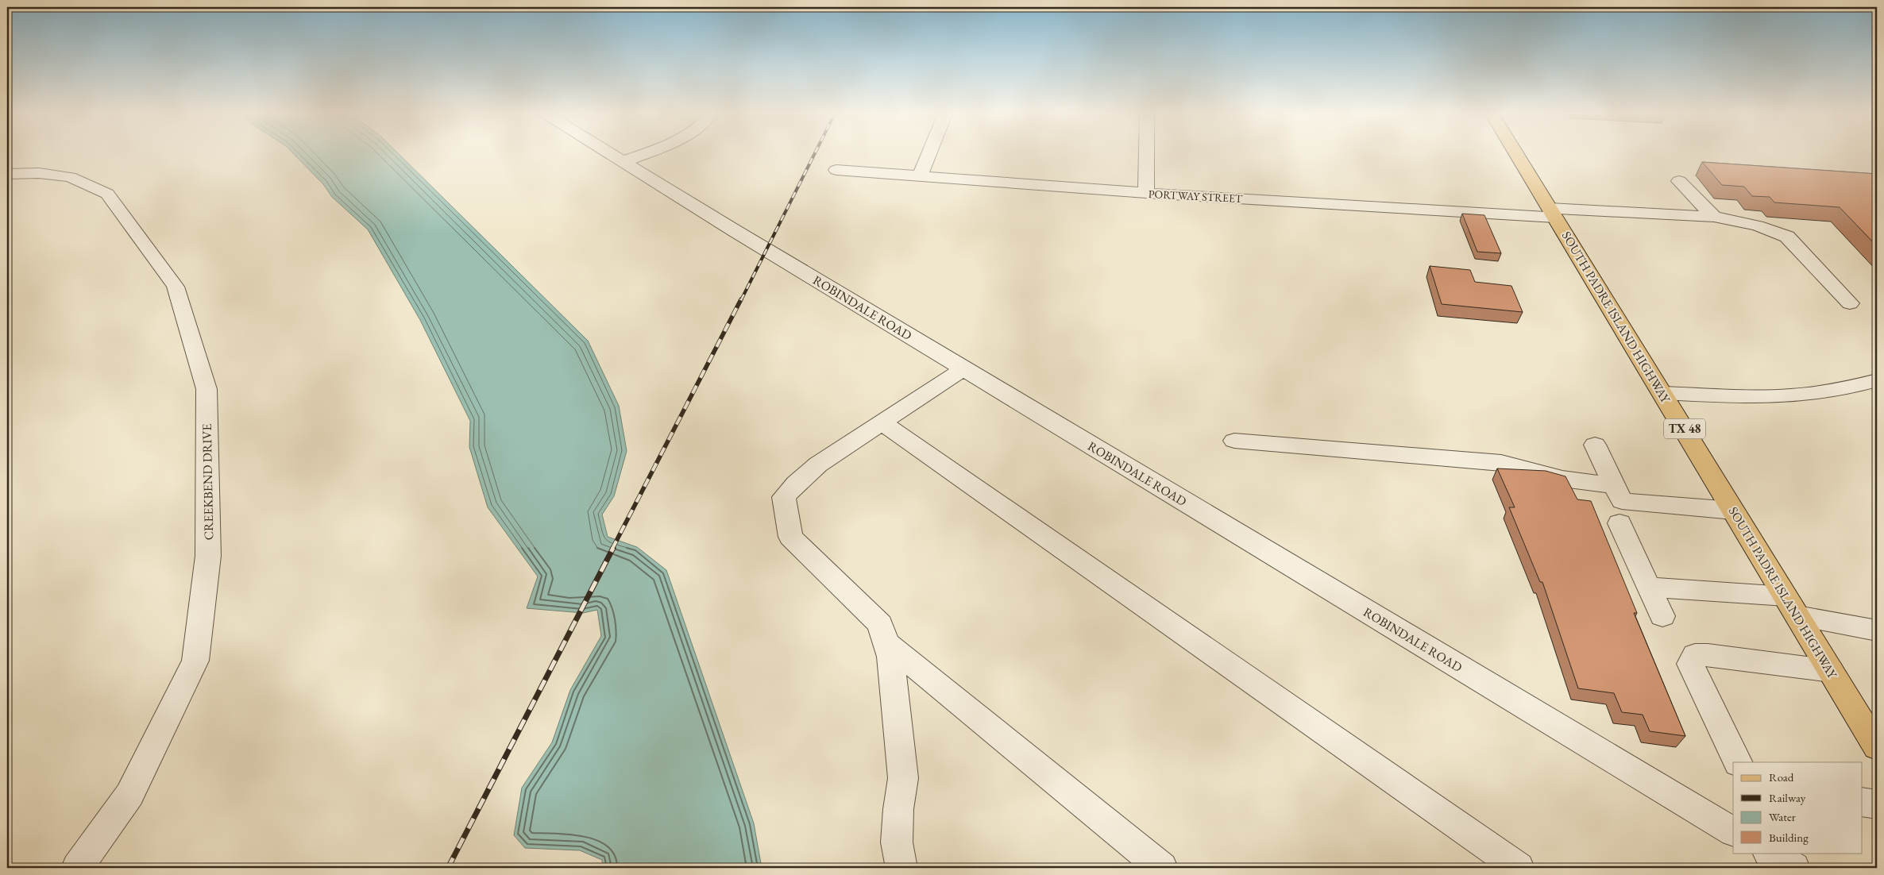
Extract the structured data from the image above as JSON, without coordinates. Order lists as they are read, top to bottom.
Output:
{
  "streets": {
    "main road": ["SOUTH PADRE ISLAND HIGHWAY", "TX 48"],
    "street": ["PORTWAY STREET", "ROBINDALE ROAD", "CREEKBEND DRIVE"]
  },
  "crossings": [
    ["PORTWAY STREET", "SOUTH PADRE ISLAND HIGHWAY"]
  ],
  "legend": [
    "Road",
    "Railway",
    "Water",
    "Building"
  ]
}
